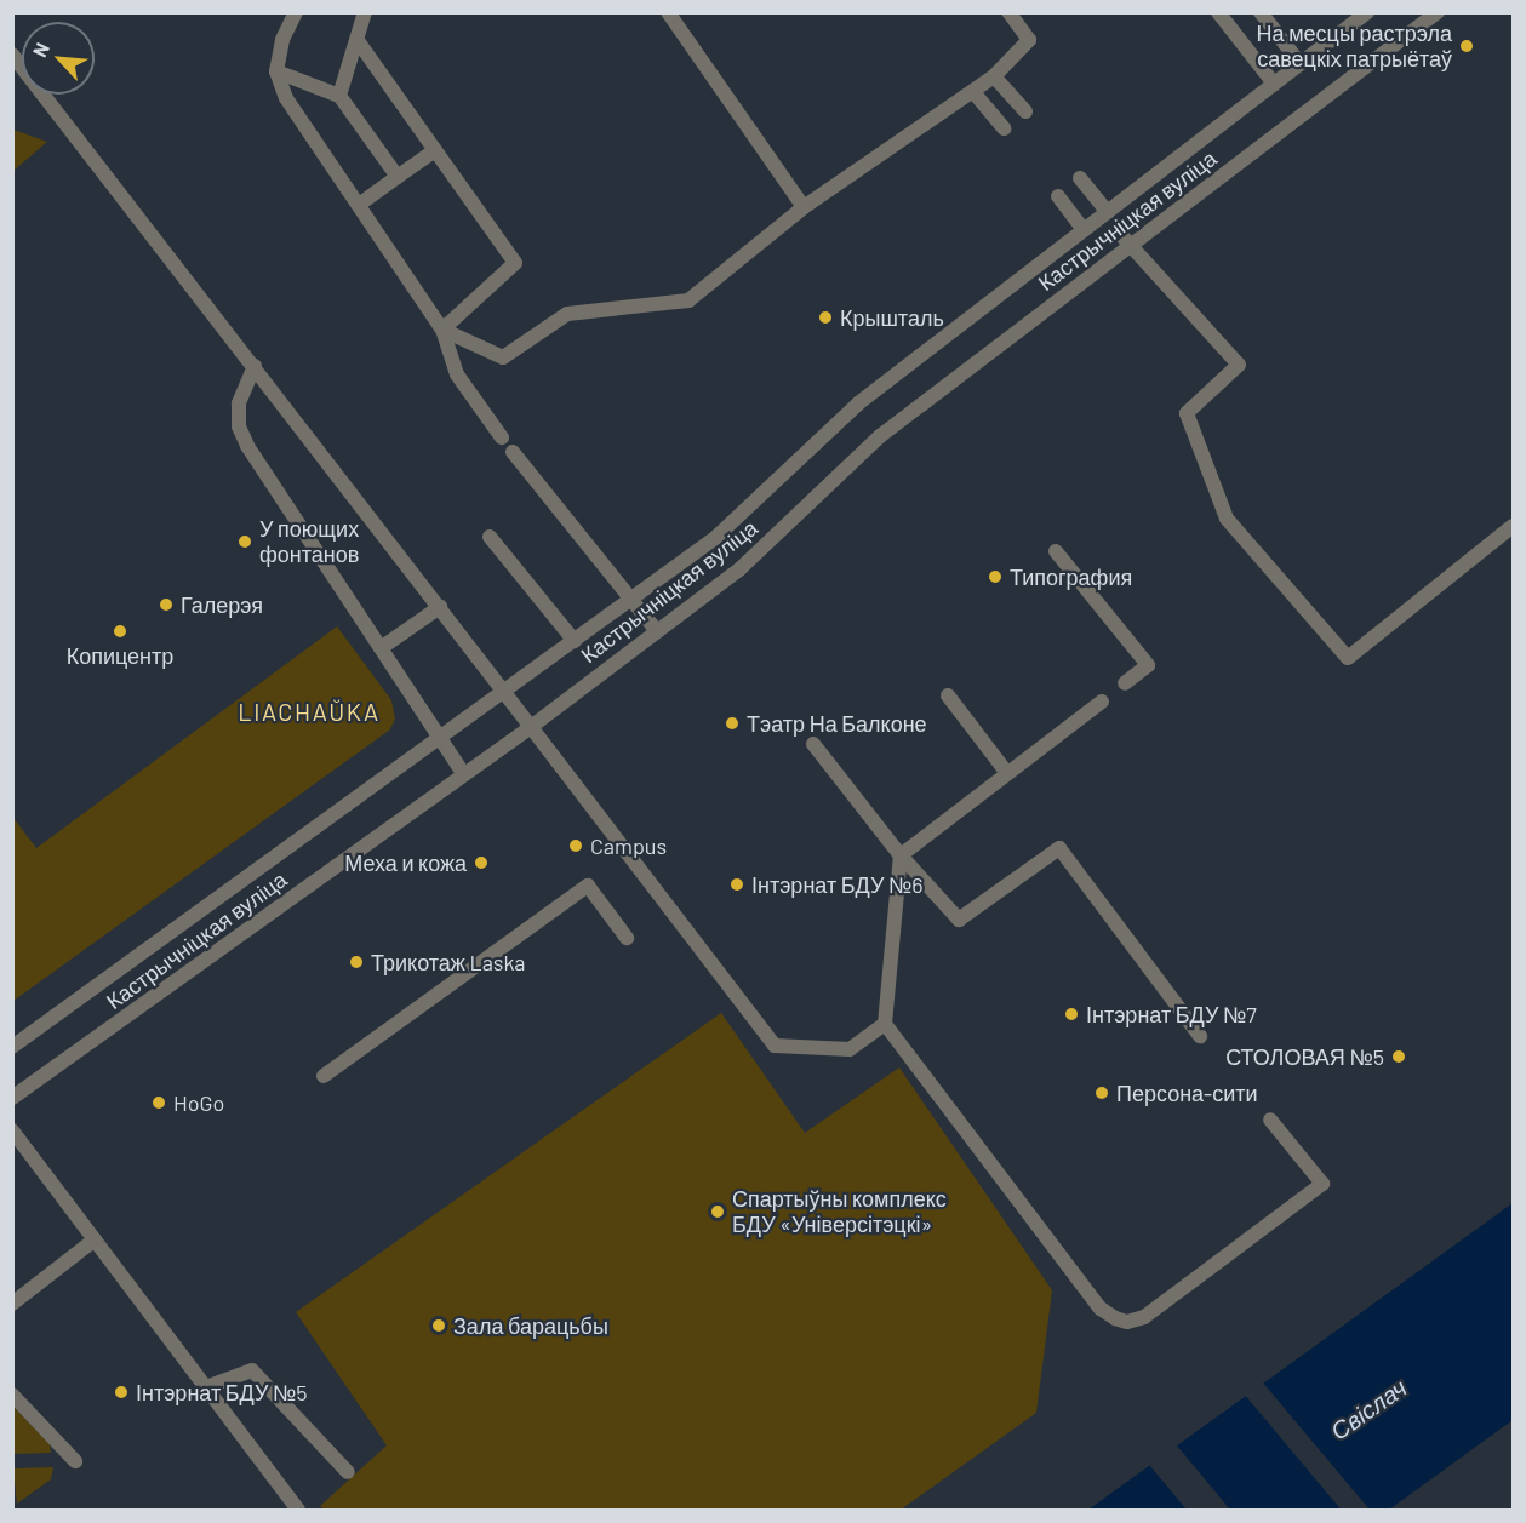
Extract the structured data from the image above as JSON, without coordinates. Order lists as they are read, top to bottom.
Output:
{
  "streets": {
    "street": ["Кастрычніцкая вуліца"]
  },
  "districts": ["LIACHAŬKA"],
  "water": ["Свіслач"],
  "places": [
    "На месцы растрэла савецкіх патрыётаў",
    "Крышталь",
    "У поющих фонтанов",
    "Типография",
    "Галерэя",
    "Копицентр",
    "Тэатр На Балконе",
    "Campus",
    "Меха и кожа",
    "Інтэрнат БДУ №6",
    "Трикотаж Laska",
    "Інтэрнат БДУ №7",
    "СТОЛОВАЯ №5",
    "Персона-сити",
    "HoGo",
    "Спартыўны комплекс БДУ «Універсітэцкі»",
    "Зала барацьбы",
    "Інтэрнат БДУ №5"
  ],
  "north": "top left"
}
